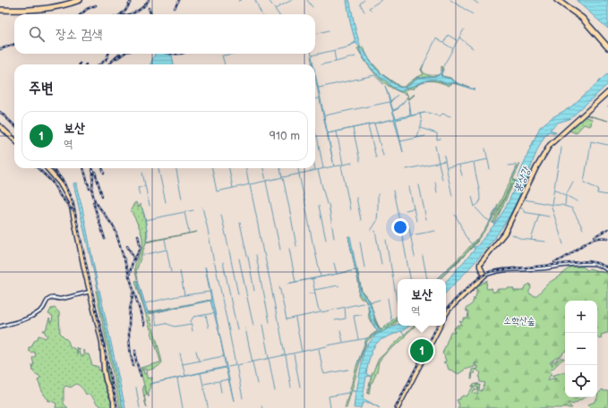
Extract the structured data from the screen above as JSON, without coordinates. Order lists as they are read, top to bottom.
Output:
{
  "water": ["봉상강"],
  "parks": ["소학산숲"],
  "page": {
    "search": "장소 검색",
    "heading": "주변",
    "list": [
      {
        "mark": "1",
        "name": "보산",
        "note": "역",
        "value": "910 m"
      }
    ],
    "popup": ["보산", "역"],
    "map_buttons": ["+", "−"],
    "pins": "1"
  }
}
